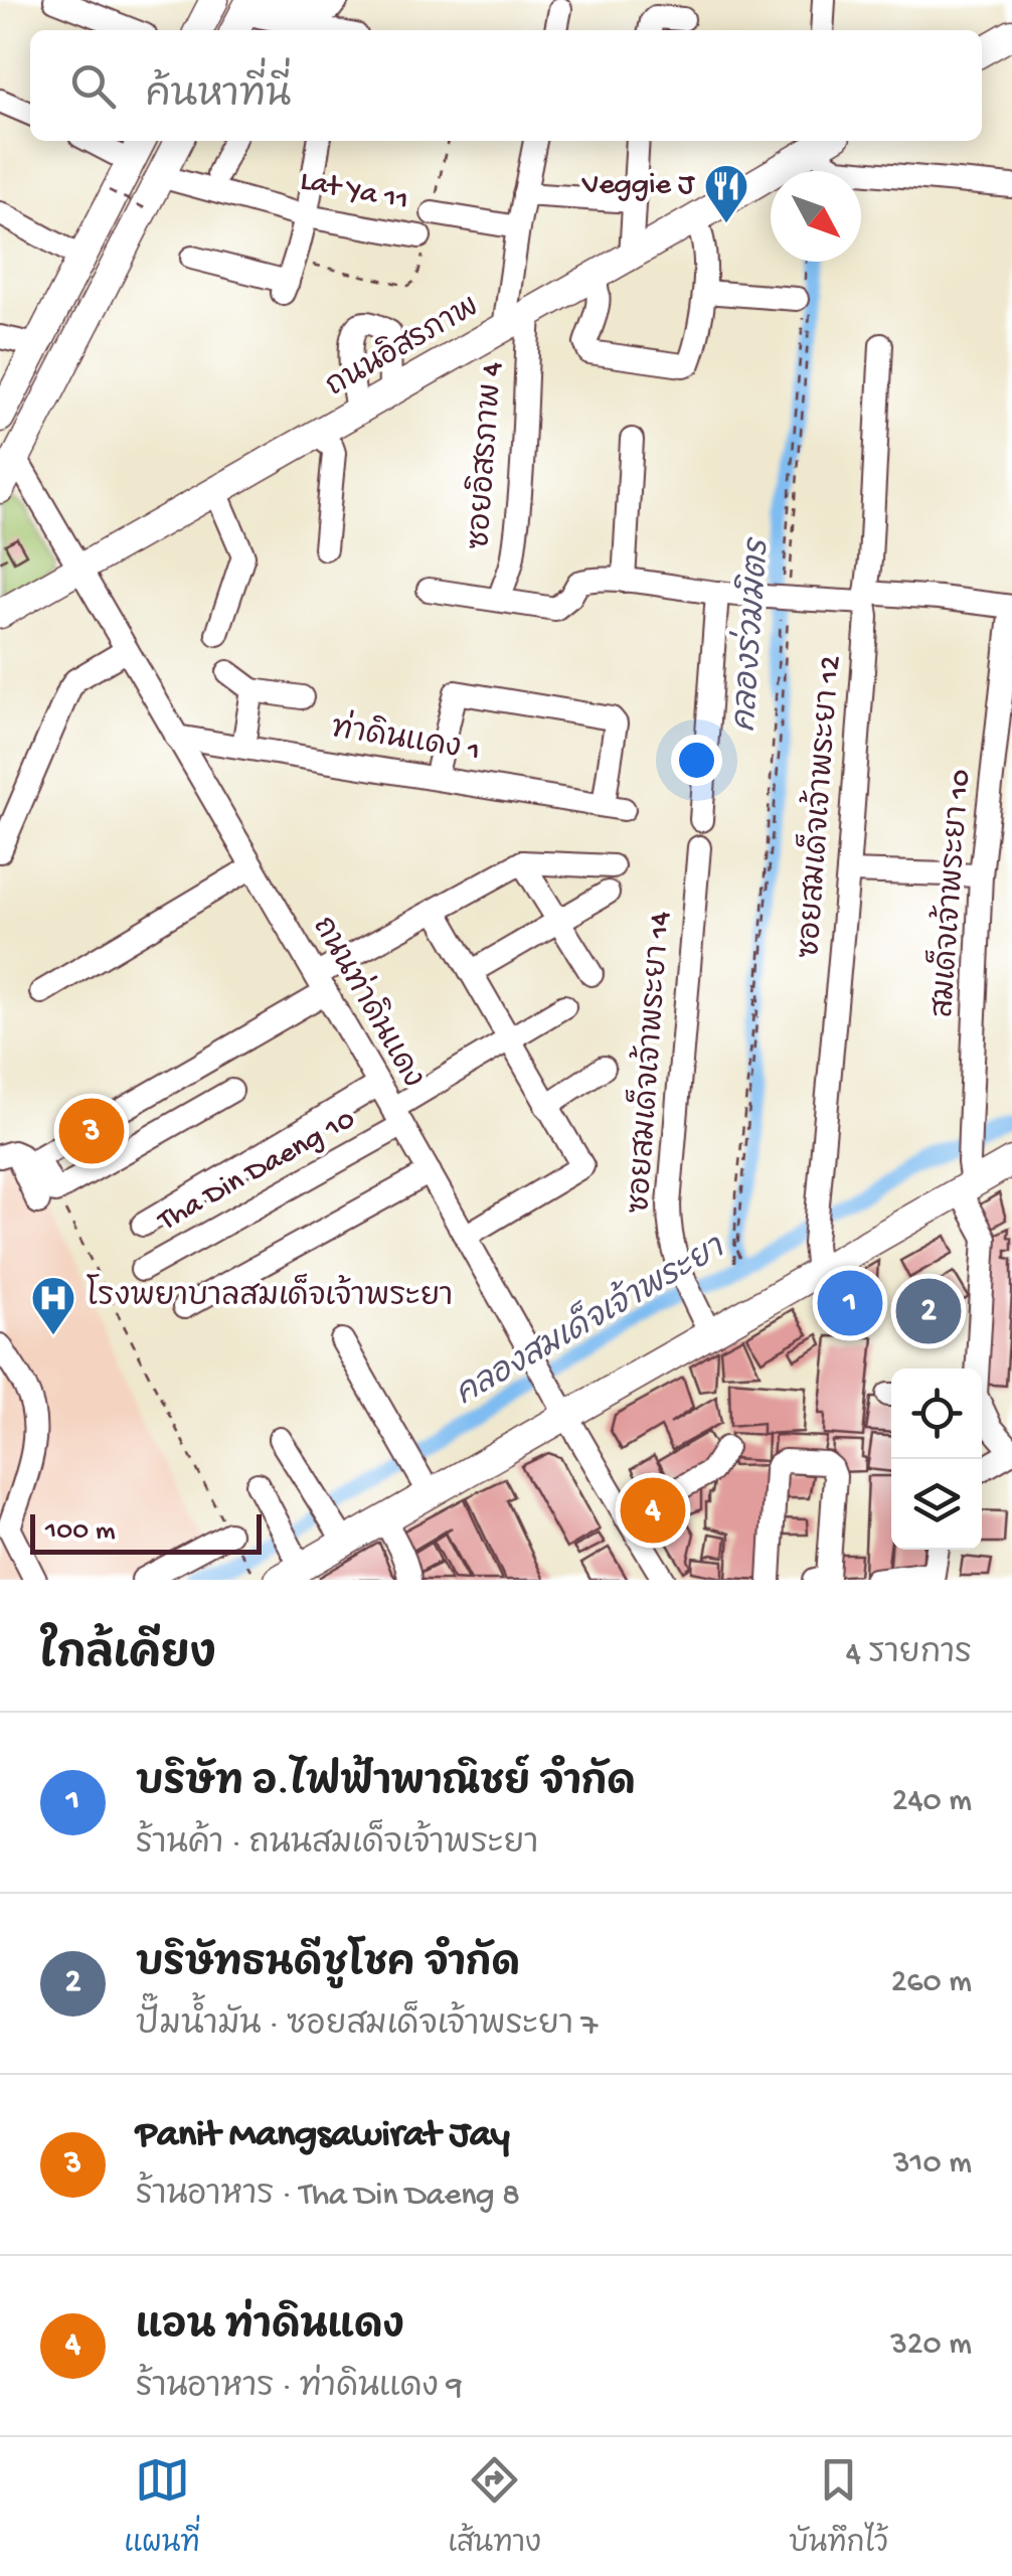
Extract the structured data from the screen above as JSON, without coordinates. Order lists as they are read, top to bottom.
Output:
{
  "streets": {
    "main road": ["ถนนอิสรภาพ"],
    "street": [
      "Lat Ya 11",
      "ซอยอิสรภาพ 4",
      "ท่าดินแดง 1",
      "ซอยสมเด็จเจ้าพระยา 12",
      "สมเด็จเจ้าพระยา 10",
      "ถนนท่าดินแดง",
      "ซอยสมเด็จเจ้าพระยา 14",
      "Tha Din Daeng 10"
    ]
  },
  "crossings": [
    ["ถนนอิสรภาพ", "ซอยอิสรภาพ 4"],
    ["ถนนอิสรภาพ", "ถนนท่าดินแดง"],
    ["ท่าดินแดง 1", "ถนนท่าดินแดง"],
    ["ถนนท่าดินแดง", "Tha Din Daeng 10"]
  ],
  "water": ["คลองร่วมมิตร", "คลองสมเด็จเจ้าพระยา"],
  "places": {
    "restaurant": ["Veggie J"],
    "hospital": ["โรงพยาบาลสมเด็จเจ้าพระยา"]
  },
  "scale_bar": "100 m",
  "north": "bottom right",
  "page": {
    "search": "ค้นหาที่นี่",
    "pins": [
      "3",
      "1",
      "2",
      "4"
    ],
    "scale": "100 m",
    "heading": ["ใกล้เคียง", "4 รายการ"],
    "list": [
      {
        "mark": "1",
        "name": "บริษัท อ.ไฟฟ้าพาณิชย์ จำกัด",
        "note": "ร้านค้า · ถนนสมเด็จเจ้าพระยา",
        "value": "240 m"
      },
      {
        "mark": "2",
        "name": "บริษัทธนดีชูโชค จำกัด",
        "note": "ปั๊มน้ำมัน · ซอยสมเด็จเจ้าพระยา 7",
        "value": "260 m"
      },
      {
        "mark": "3",
        "name": "Panit Mangsawirat Jay",
        "note": "ร้านอาหาร · Tha Din Daeng 8",
        "value": "310 m"
      },
      {
        "mark": "4",
        "name": "แอน ท่าดินแดง",
        "note": "ร้านอาหาร · ท่าดินแดง 9",
        "value": "320 m"
      }
    ],
    "nav": ["แผนที่", "เส้นทาง", "บันทึกไว้"]
  }
}
